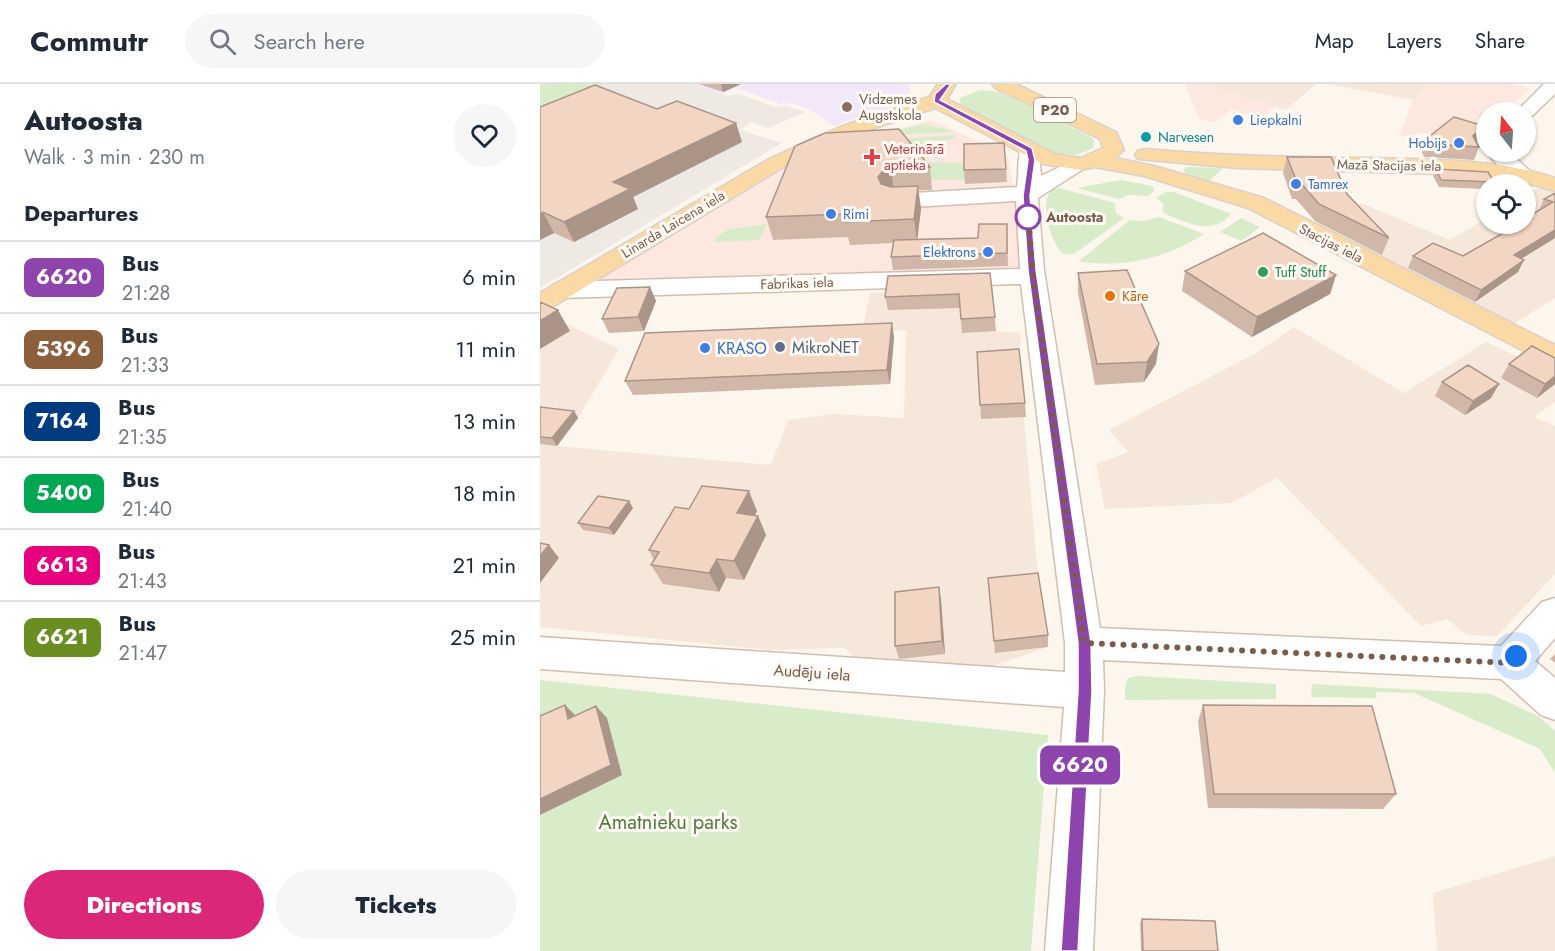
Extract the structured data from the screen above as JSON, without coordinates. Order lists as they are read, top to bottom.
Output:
{
  "streets": {
    "main road": [
      "P20",
      "Mazā Stacijas iela",
      "Linarda Laicena iela",
      "Stacijas iela"
    ],
    "street": ["Fabrikas iela", "Audēju iela"]
  },
  "crossings": [
    ["P20", "Mazā Stacijas iela"],
    ["Linarda Laicena iela", "Stacijas iela"],
    ["Linarda Laicena iela", "Fabrikas iela"]
  ],
  "parks": ["Amatnieku parks"],
  "places": {
    "other": [
      "Vidzemes Augstskola",
      "Liepkalni",
      "Narvesen",
      "Hobijs",
      "Tamrex",
      "Rimi",
      "Autoosta",
      "Elektrons",
      "Tuff Stuff",
      "Kāre",
      "MikroNET",
      "KRASO"
    ],
    "health": ["Veterinārā aptieka"]
  },
  "lines": ["bus line 6620"],
  "north": "top",
  "page": {
    "header": "Commutr",
    "search": "Search here",
    "nav": ["Map", "Layers", "Share"],
    "heading": [
      ["Autoosta", "Walk · 3 min · 230 m"],
      "Departures"
    ],
    "on_map": "6620",
    "list": [
      {
        "mark": "6620",
        "name": "Bus",
        "note": "21:28",
        "value": "6 min"
      },
      {
        "mark": "5396",
        "name": "Bus",
        "note": "21:33",
        "value": "11 min"
      },
      {
        "mark": "7164",
        "name": "Bus",
        "note": "21:35",
        "value": "13 min"
      },
      {
        "mark": "5400",
        "name": "Bus",
        "note": "21:40",
        "value": "18 min"
      },
      {
        "mark": "6613",
        "name": "Bus",
        "note": "21:43",
        "value": "21 min"
      },
      {
        "mark": "6621",
        "name": "Bus",
        "note": "21:47",
        "value": "25 min"
      }
    ],
    "buttons": ["Directions", "Tickets"]
  }
}
